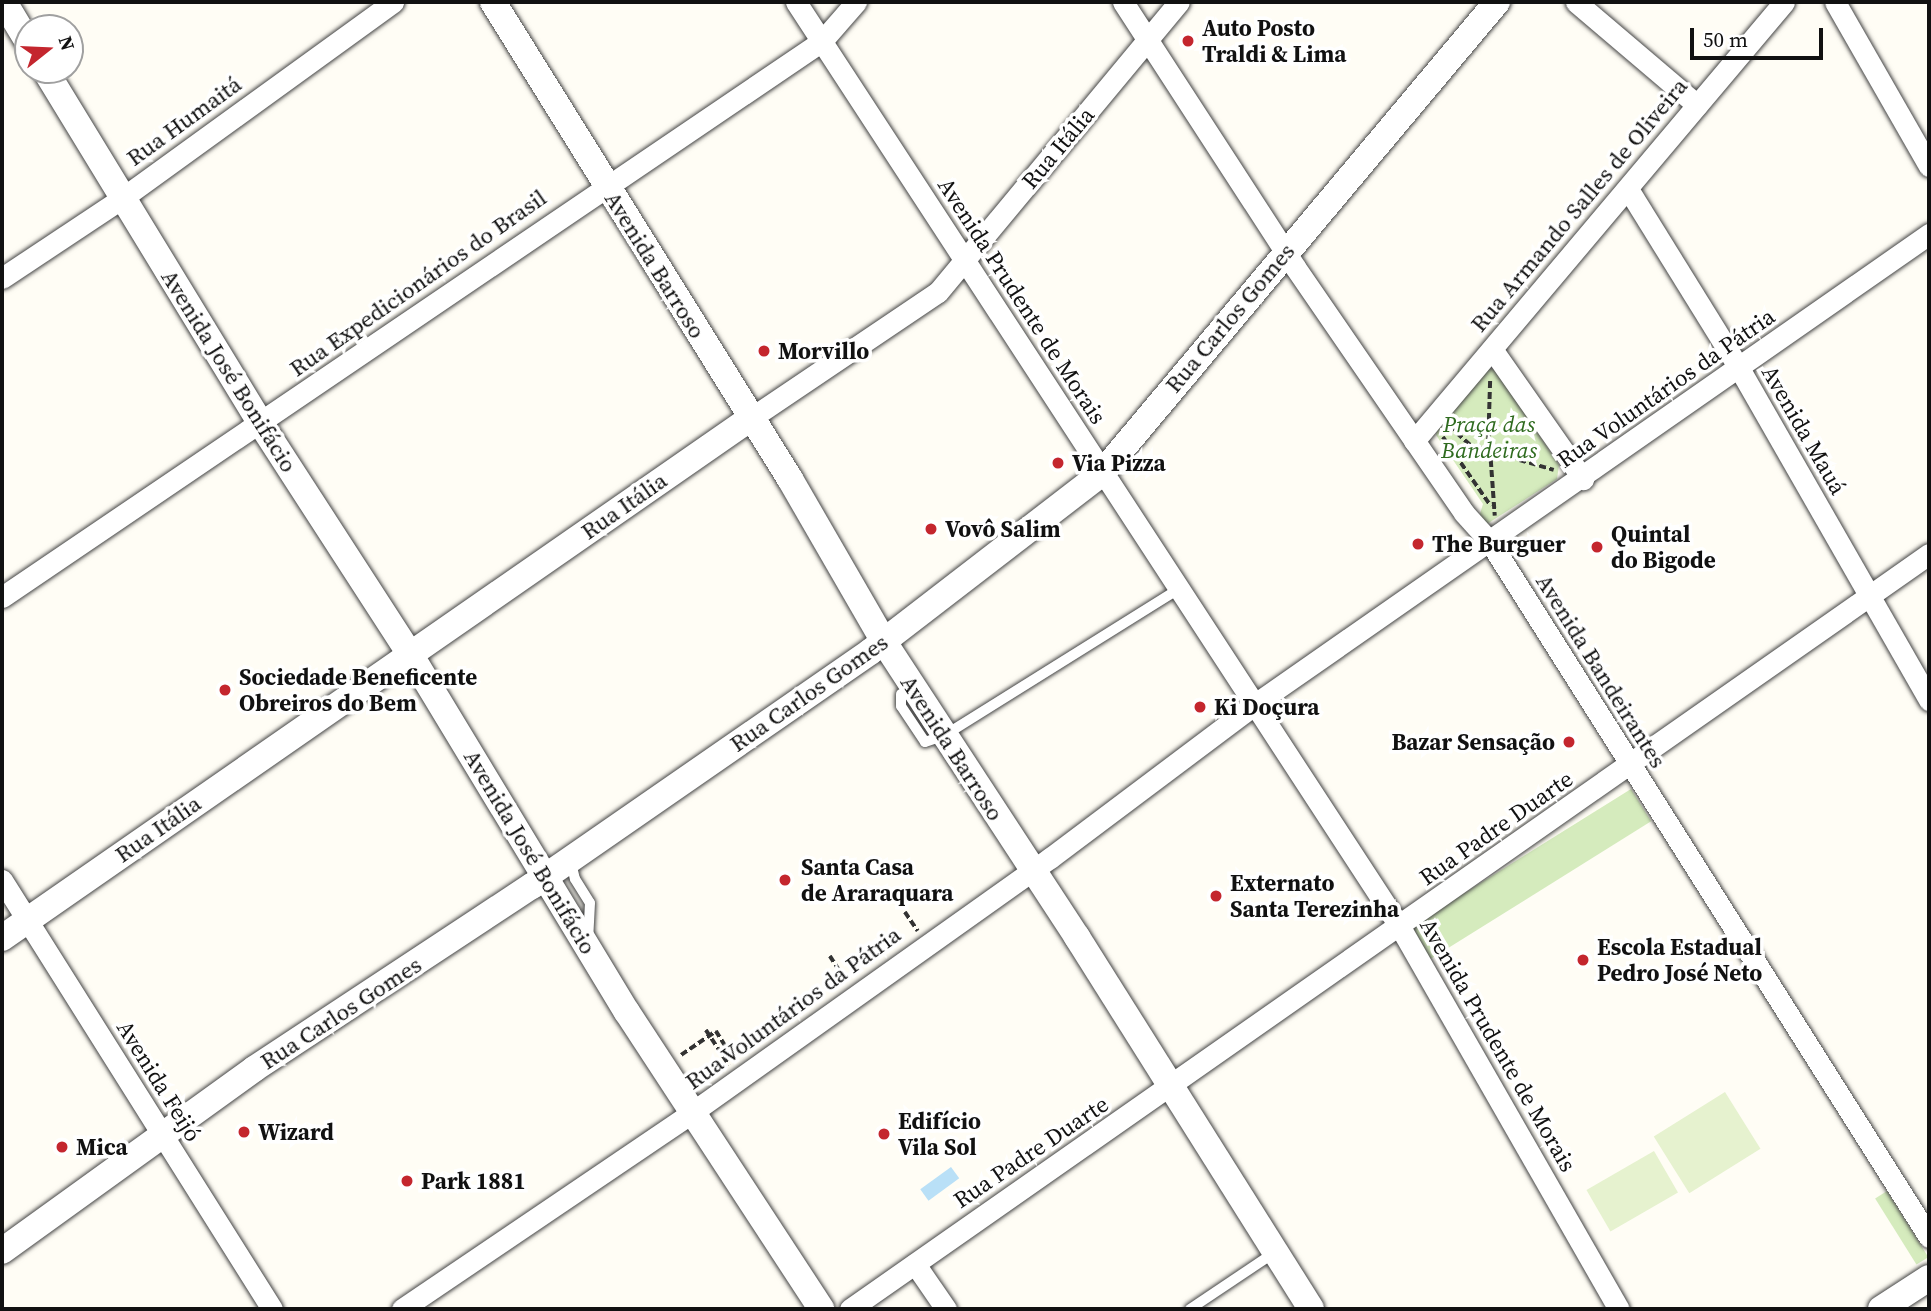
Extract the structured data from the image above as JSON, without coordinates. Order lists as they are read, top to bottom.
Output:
{
  "streets": {
    "street": [
      "Rua Humaitá",
      "Rua Itália",
      "Rua Armando Salles de Oliveira",
      "Avenida Barroso",
      "Rua Expedicionários do Brasil",
      "Avenida Prudente de Morais",
      "Rua Carlos Gomes",
      "Avenida José Bonifácio",
      "Rua Voluntários da Pátria",
      "Avenida Mauá",
      "Avenida Bandeirantes",
      "Rua Padre Duarte",
      "Avenida Feijó"
    ]
  },
  "crossings": [
    ["Rua Humaitá", "Avenida José Bonifácio"],
    ["Rua Itália", "Avenida Barroso"],
    ["Rua Itália", "Avenida Prudente de Morais"],
    ["Rua Itália", "Avenida José Bonifácio"],
    ["Rua Itália", "Avenida Bandeirantes"],
    ["Rua Itália", "Avenida Feijó"],
    ["Rua Armando Salles de Oliveira", "Avenida Mauá"],
    ["Rua Armando Salles de Oliveira", "Avenida Bandeirantes"],
    ["Avenida Barroso", "Rua Expedicionários do Brasil"],
    ["Avenida Barroso", "Rua Carlos Gomes"],
    ["Avenida Barroso", "Rua Voluntários da Pátria"],
    ["Avenida Barroso", "Rua Padre Duarte"],
    ["Rua Expedicionários do Brasil", "Avenida Prudente de Morais"],
    ["Rua Expedicionários do Brasil", "Avenida José Bonifácio"],
    ["Avenida Prudente de Morais", "Rua Carlos Gomes"],
    ["Avenida Prudente de Morais", "Rua Voluntários da Pátria"],
    ["Avenida Prudente de Morais", "Rua Padre Duarte"],
    ["Rua Carlos Gomes", "Avenida José Bonifácio"],
    ["Rua Carlos Gomes", "Avenida Bandeirantes"],
    ["Rua Carlos Gomes", "Avenida Feijó"],
    ["Avenida José Bonifácio", "Rua Voluntários da Pátria"],
    ["Rua Voluntários da Pátria", "Avenida Mauá"],
    ["Rua Voluntários da Pátria", "Avenida Bandeirantes"],
    ["Avenida Mauá", "Rua Padre Duarte"],
    ["Avenida Bandeirantes", "Rua Padre Duarte"]
  ],
  "parks": ["Praça das Bandeiras"],
  "places": [
    "Auto Posto Traldi & Lima",
    "Morvillo",
    "Via Pizza",
    "Vovô Salim",
    "The Burguer",
    "Quintal do Bigode",
    "Sociedade Beneficente Obreiros do Bem",
    "Ki Doçura",
    "Bazar Sensação",
    "Santa Casa de Araraquara",
    "Externato Santa Terezinha",
    "Escola Estadual Pedro José Neto",
    "Wizard",
    "Edifício Vila Sol",
    "Mica",
    "Park 1881"
  ],
  "scale_bar": "50 m",
  "north": "right"
}
